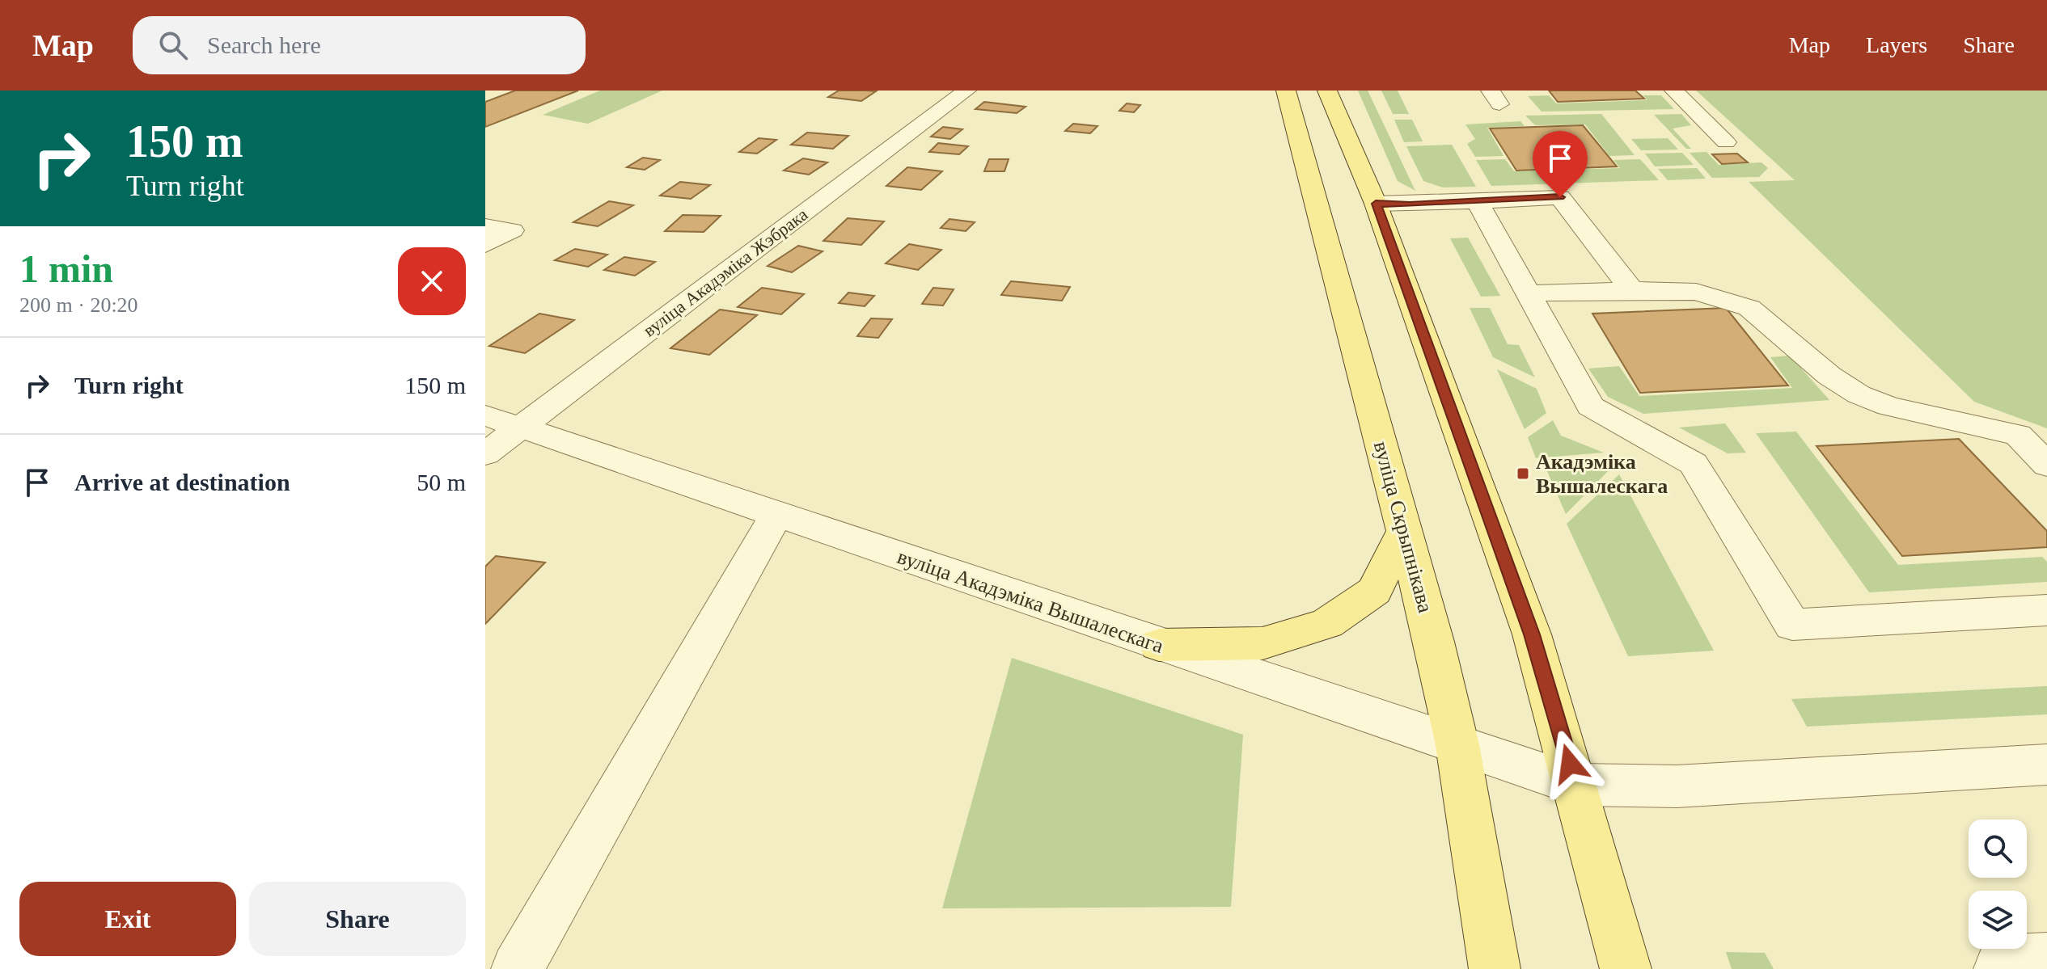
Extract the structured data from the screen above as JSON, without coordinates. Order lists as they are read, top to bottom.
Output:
{
  "streets": {
    "main road": ["вуліца Скрыпнікава"],
    "street": ["вуліца Акадэміка Жэбрака", "вуліца Акадэміка Вышалескага"]
  },
  "crossings": [
    ["вуліца Акадэміка Жэбрака", "вуліца Акадэміка Вышалескага"],
    ["вуліца Скрыпнікава", "вуліца Акадэміка Вышалескага"]
  ],
  "places": {
    "transit": ["Акадэміка Вышалескага"]
  },
  "page": {
    "header": "Map",
    "search": "Search here",
    "nav": ["Map", "Layers", "Share"],
    "turn": ["150 m", "Turn right"],
    "heading": ["1 min", "200 m · 20:20"],
    "list": [
      {
        "name": "Turn right",
        "value": "150 m"
      },
      {
        "name": "Arrive at destination",
        "value": "50 m"
      }
    ],
    "buttons": ["Exit", "Share"]
  }
}
